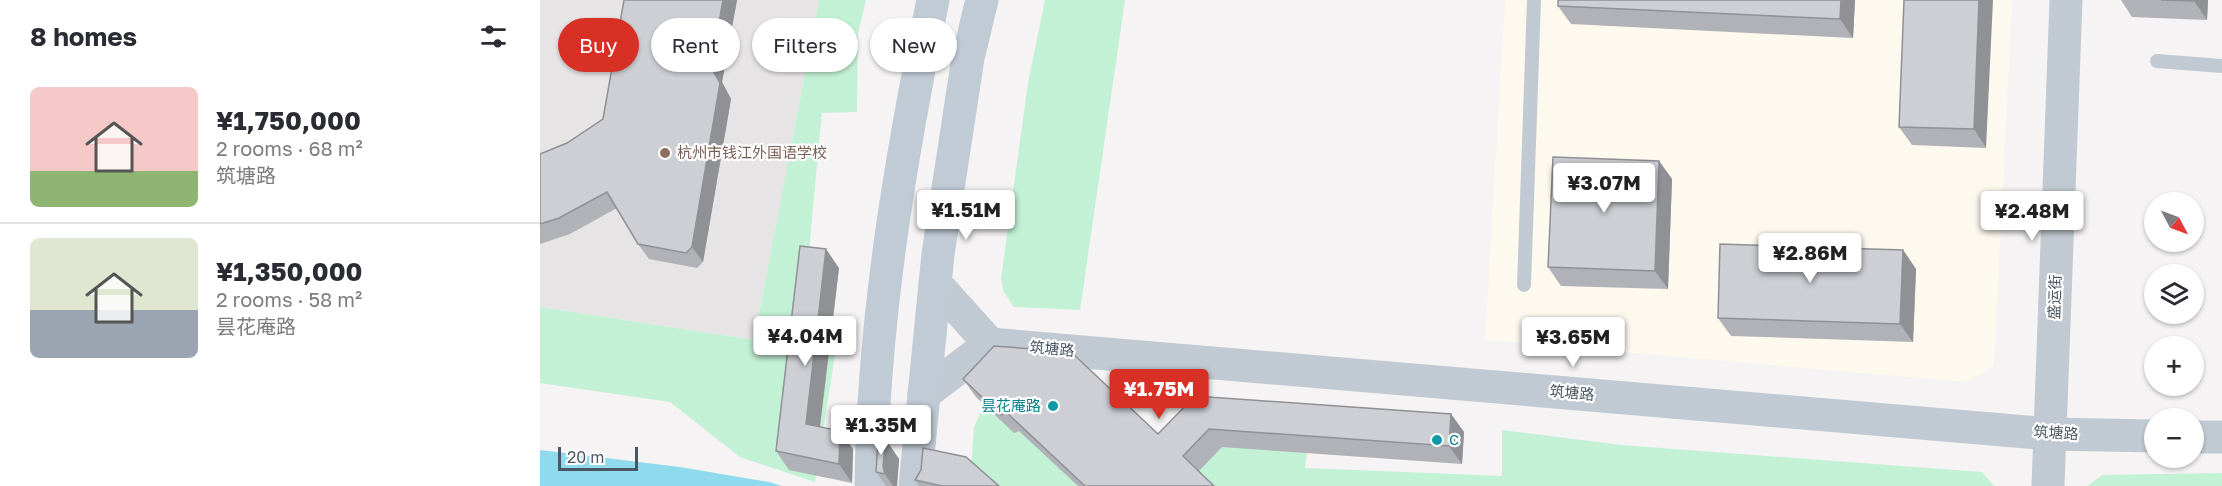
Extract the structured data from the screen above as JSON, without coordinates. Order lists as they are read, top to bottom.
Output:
{
  "streets": {
    "street": ["盛运街", "筑塘路"]
  },
  "crossings": [
    ["盛运街", "筑塘路"]
  ],
  "places": ["杭州市钱江外国语学校", "昙花庵路", "C"],
  "scale_bar": "20 m",
  "north": "bottom right",
  "page": {
    "heading": "8 homes",
    "chip": [
      "Buy",
      "Rent",
      "Filters",
      "New"
    ],
    "list": [
      {
        "name": "¥1,750,000",
        "note": "2 rooms · 68 m² · 筑塘路"
      },
      {
        "name": "¥1,350,000",
        "note": "2 rooms · 58 m² · 昙花庵路"
      }
    ],
    "price": [
      "¥3.07M",
      "¥1.51M",
      "¥2.48M",
      "¥2.86M",
      "¥4.04M",
      "¥3.65M",
      "¥1.75M",
      "¥1.35M"
    ],
    "map_buttons": ["+", "−"],
    "scale": "20 m"
  }
}
